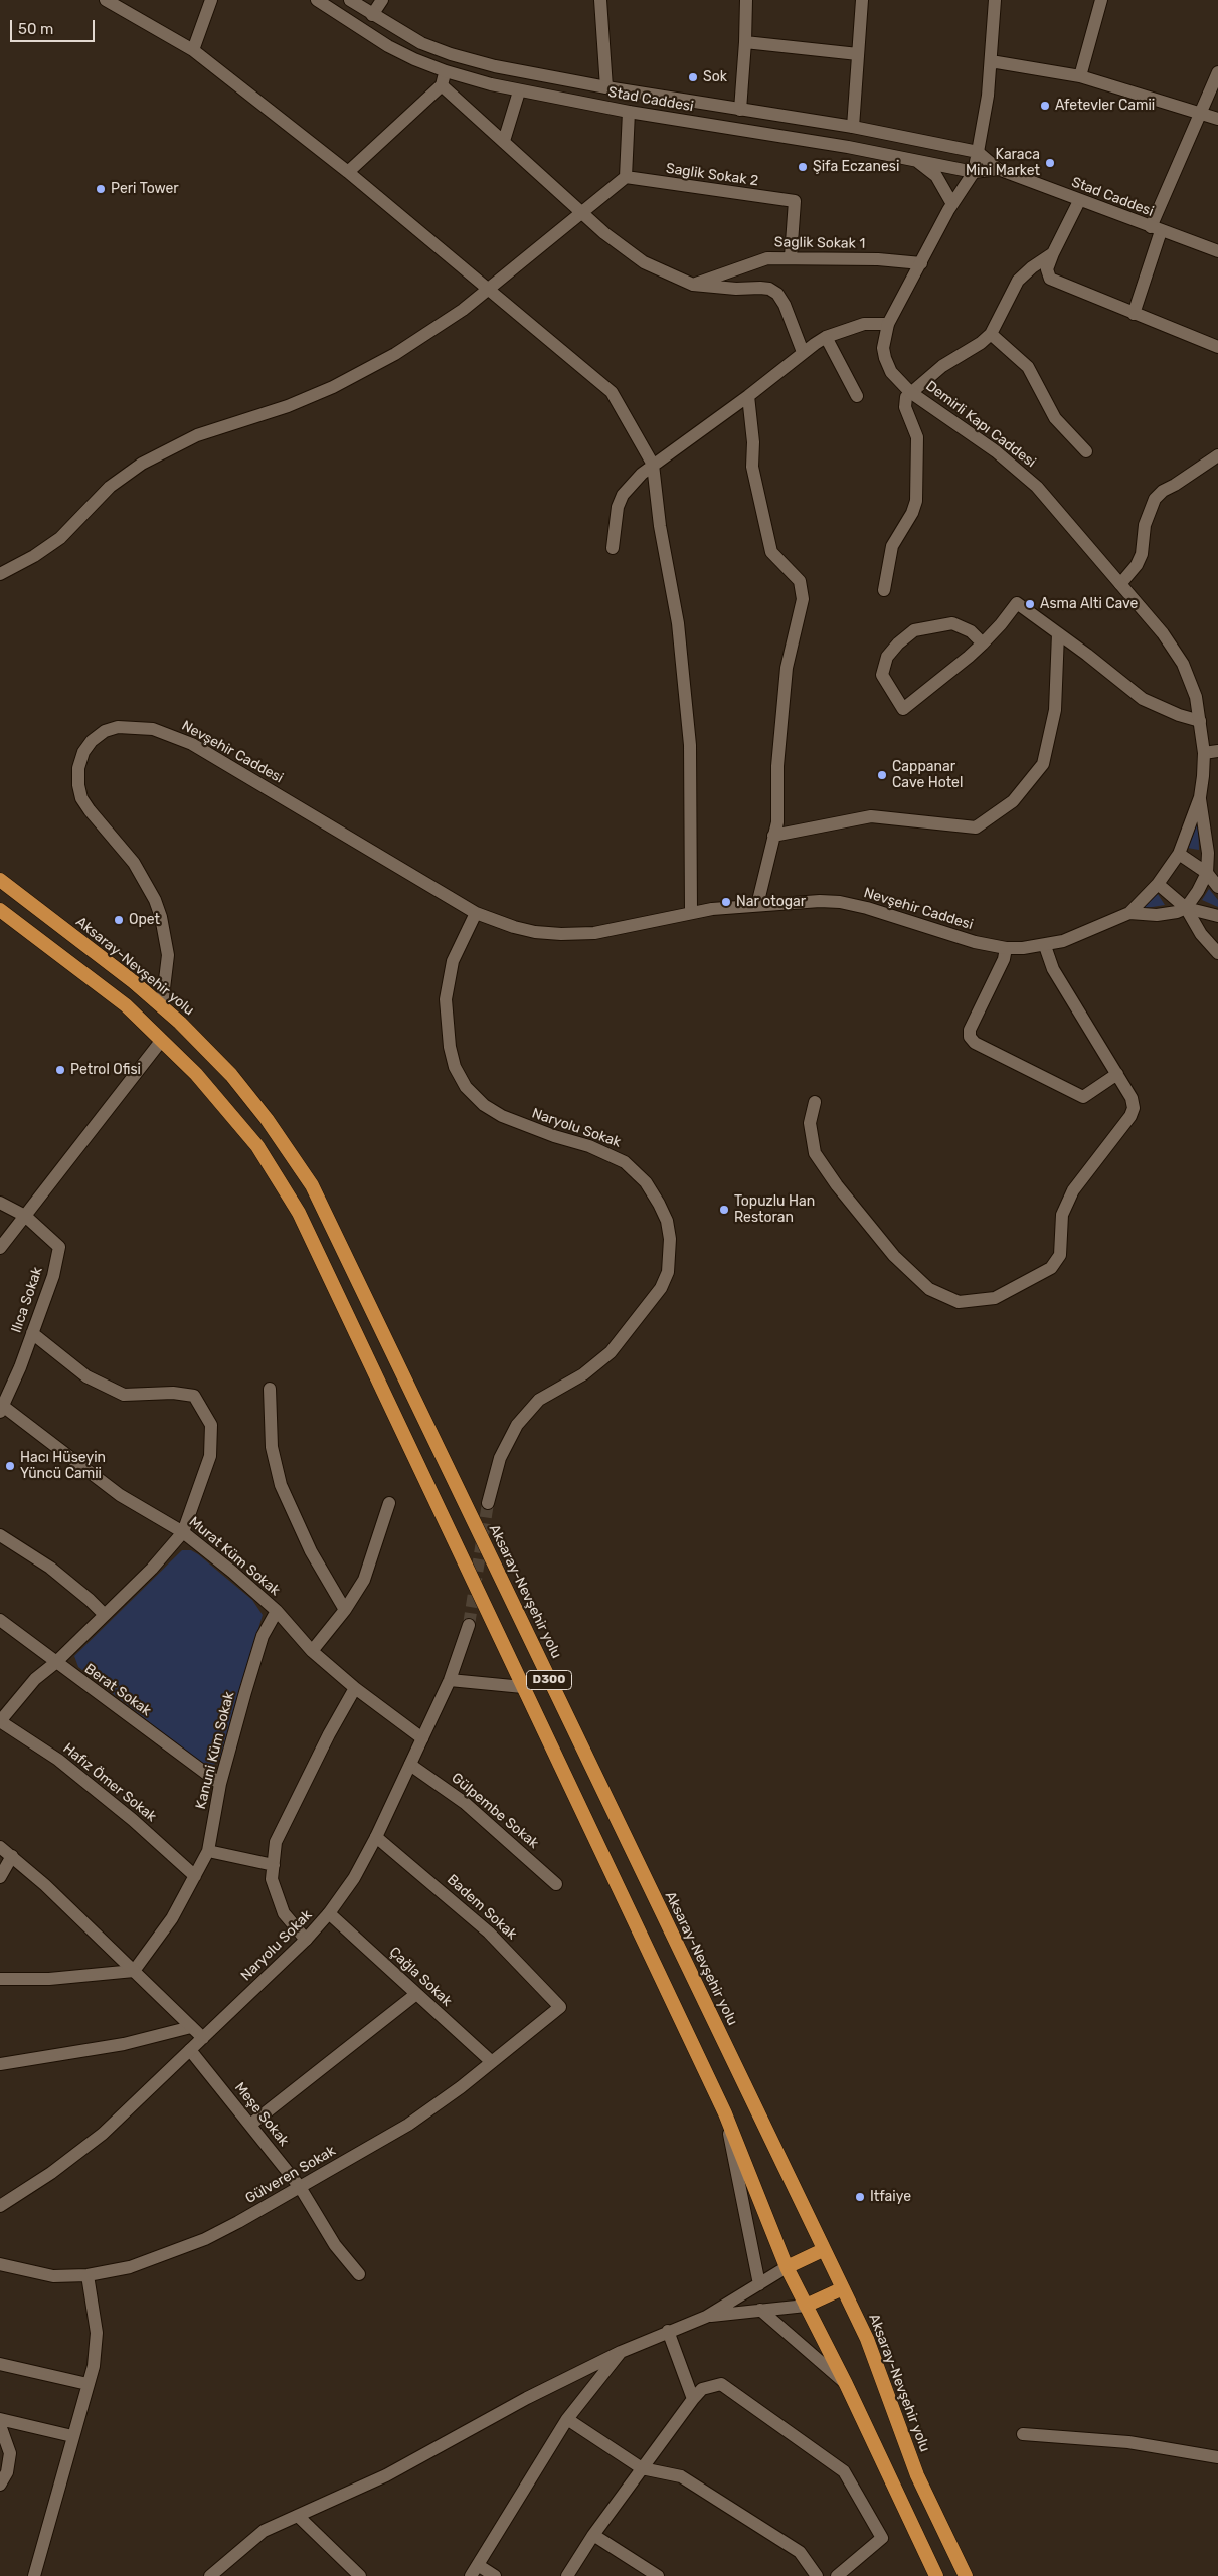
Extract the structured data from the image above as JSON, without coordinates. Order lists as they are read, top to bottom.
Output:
{
  "streets": {
    "highway": ["Aksaray-Nevşehir yolu", "D300"],
    "street": [
      "Stad Caddesi",
      "Saglik Sokak 2",
      "Saglik Sokak 1",
      "Demirli Kapı Caddesi",
      "Nevşehir Caddesi",
      "Naryolu Sokak",
      "Ilıca Sokak",
      "Murat Küm Sokak",
      "Berat Sokak",
      "Kanuni Küm Sokak",
      "Hafız Ömer Sokak",
      "Gülpembe Sokak",
      "Badem Sokak",
      "Çağla Sokak",
      "Meşe Sokak",
      "Gülveren Sokak"
    ]
  },
  "crossings": [
    ["Stad Caddesi", "Demirli Kapı Caddesi"],
    ["Saglik Sokak 2", "Saglik Sokak 1"],
    ["Saglik Sokak 1", "Demirli Kapı Caddesi"],
    ["Demirli Kapı Caddesi", "Nevşehir Caddesi"],
    ["Nevşehir Caddesi", "Aksaray-Nevşehir yolu"],
    ["Nevşehir Caddesi", "Naryolu Sokak"],
    ["Naryolu Sokak", "Murat Küm Sokak"],
    ["Naryolu Sokak", "Gülpembe Sokak"],
    ["Naryolu Sokak", "Badem Sokak"],
    ["Naryolu Sokak", "Çağla Sokak"],
    ["Naryolu Sokak", "Meşe Sokak"],
    ["Ilıca Sokak", "Murat Küm Sokak"],
    ["Murat Küm Sokak", "Kanuni Küm Sokak"],
    ["Berat Sokak", "Kanuni Küm Sokak"],
    ["Kanuni Küm Sokak", "Hafız Ömer Sokak"],
    ["Badem Sokak", "Gülveren Sokak"],
    ["Çağla Sokak", "Gülveren Sokak"],
    ["Meşe Sokak", "Gülveren Sokak"]
  ],
  "places": [
    "Sok",
    "Afetevler Camii",
    "Karaca Mini Market",
    "Şifa Eczanesi",
    "Peri Tower",
    "Asma Alti Cave",
    "Cappanar Cave Hotel",
    "Nar otogar",
    "Opet",
    "Petrol Ofisi",
    "Topuzlu Han Restoran",
    "Hacı Hüseyin Yüncü Camii",
    "Itfaiye"
  ],
  "scale_bar": "50 m"
}
